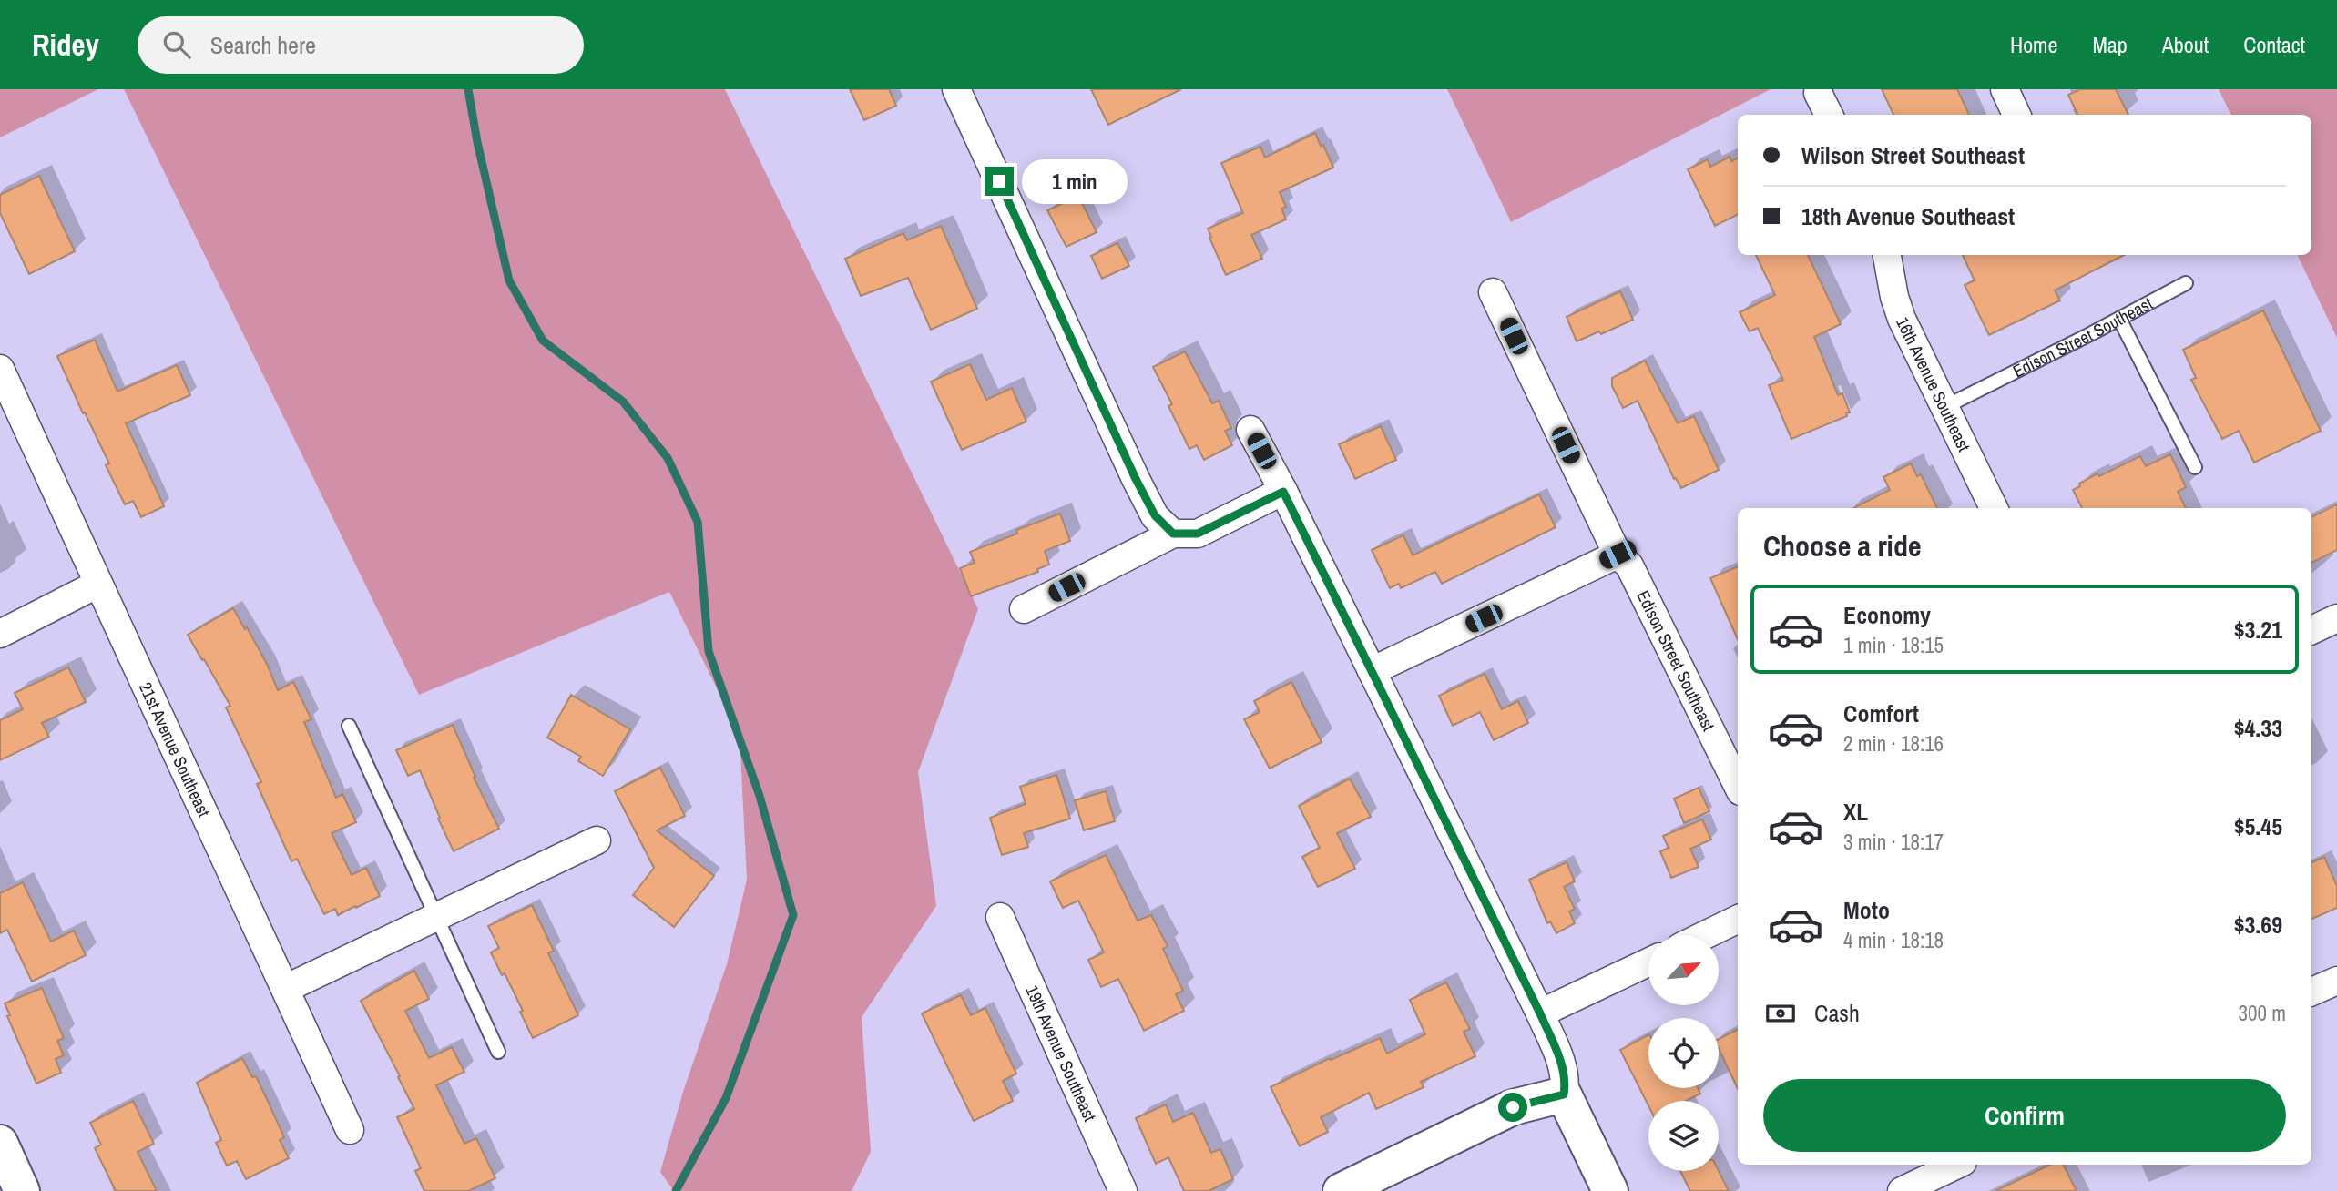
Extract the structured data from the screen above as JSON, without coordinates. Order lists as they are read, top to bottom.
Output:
{
  "streets": {
    "street": [
      "Edison Street Southeast",
      "16th Avenue Southeast",
      "21st Avenue Southeast",
      "19th Avenue Southeast"
    ]
  },
  "crossings": [
    ["Edison Street Southeast", "16th Avenue Southeast"]
  ],
  "north": "top right",
  "page": {
    "header": "Ridey",
    "search": "Search here",
    "nav": [
      "Home",
      "Map",
      "About",
      "Contact"
    ],
    "banner": ["Wilson Street Southeast", "18th Avenue Southeast"],
    "bubble": "1 min",
    "heading": "Choose a ride",
    "list": [
      {
        "name": "Economy",
        "note": "1 min · 18:15",
        "value": "$3.21"
      },
      {
        "name": "Comfort",
        "note": "2 min · 18:16",
        "value": "$4.33"
      },
      {
        "name": "XL",
        "note": "3 min · 18:17",
        "value": "$5.45"
      },
      {
        "name": "Moto",
        "note": "4 min · 18:18",
        "value": "$3.69"
      }
    ],
    "pay": ["Cash", "300 m"],
    "buttons": "Confirm"
  }
}
